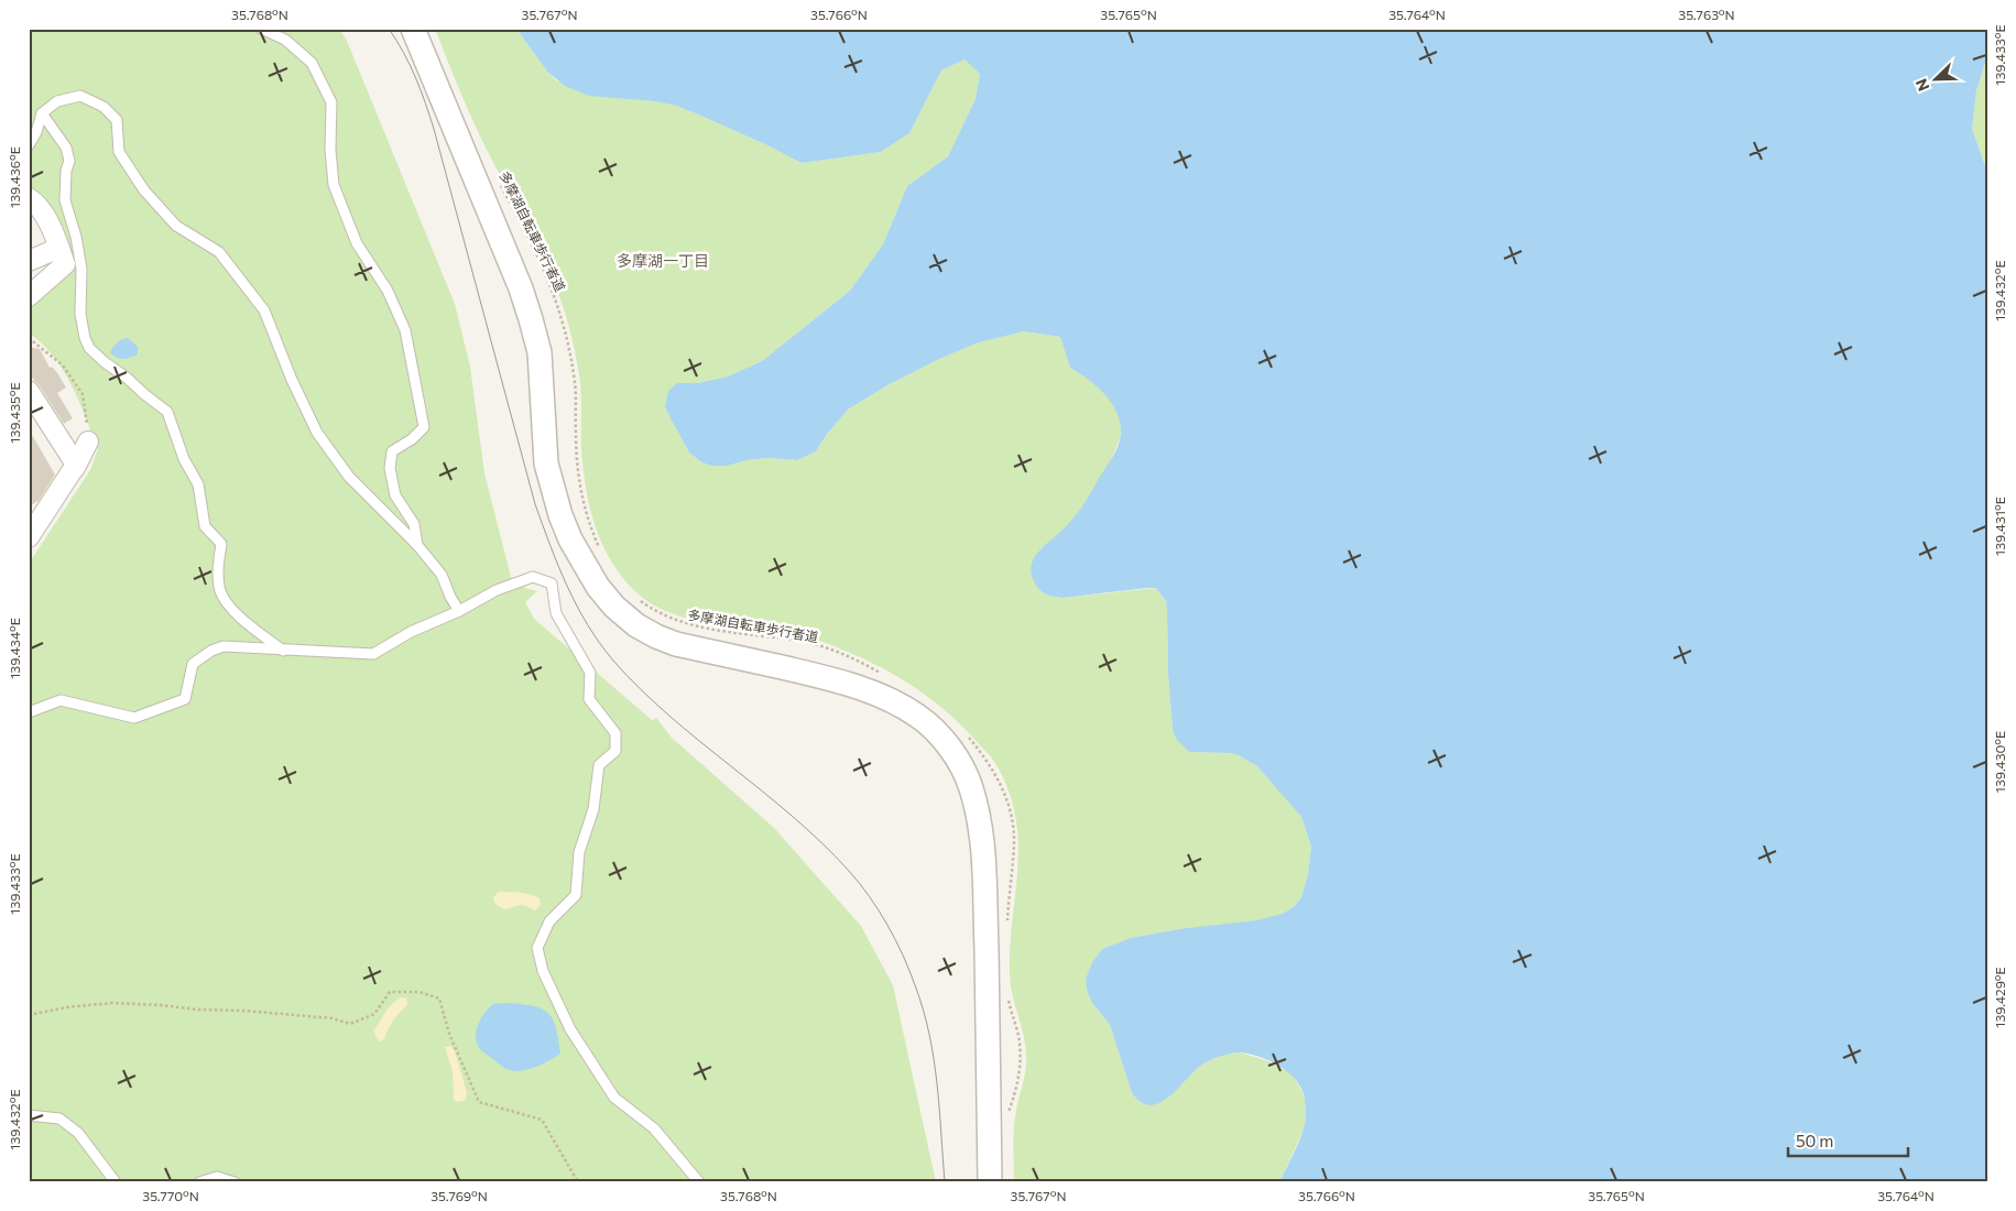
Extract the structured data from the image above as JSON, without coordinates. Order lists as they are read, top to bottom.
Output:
{
  "streets": {
    "path": ["多摩湖自転車歩行者道"]
  },
  "districts": ["多摩湖一丁目"],
  "scale_bar": "50 m",
  "north": "bottom left",
  "coordinates": [
    "35.768°N",
    "35.767°N",
    "35.766°N",
    "35.765°N",
    "35.764°N",
    "35.763°N",
    "139.433°E",
    "139.436°E",
    "139.432°E",
    "139.435°E",
    "139.431°E",
    "139.434°E",
    "139.430°E",
    "139.429°E",
    "35.770°N",
    "35.769°N"
  ]
}
